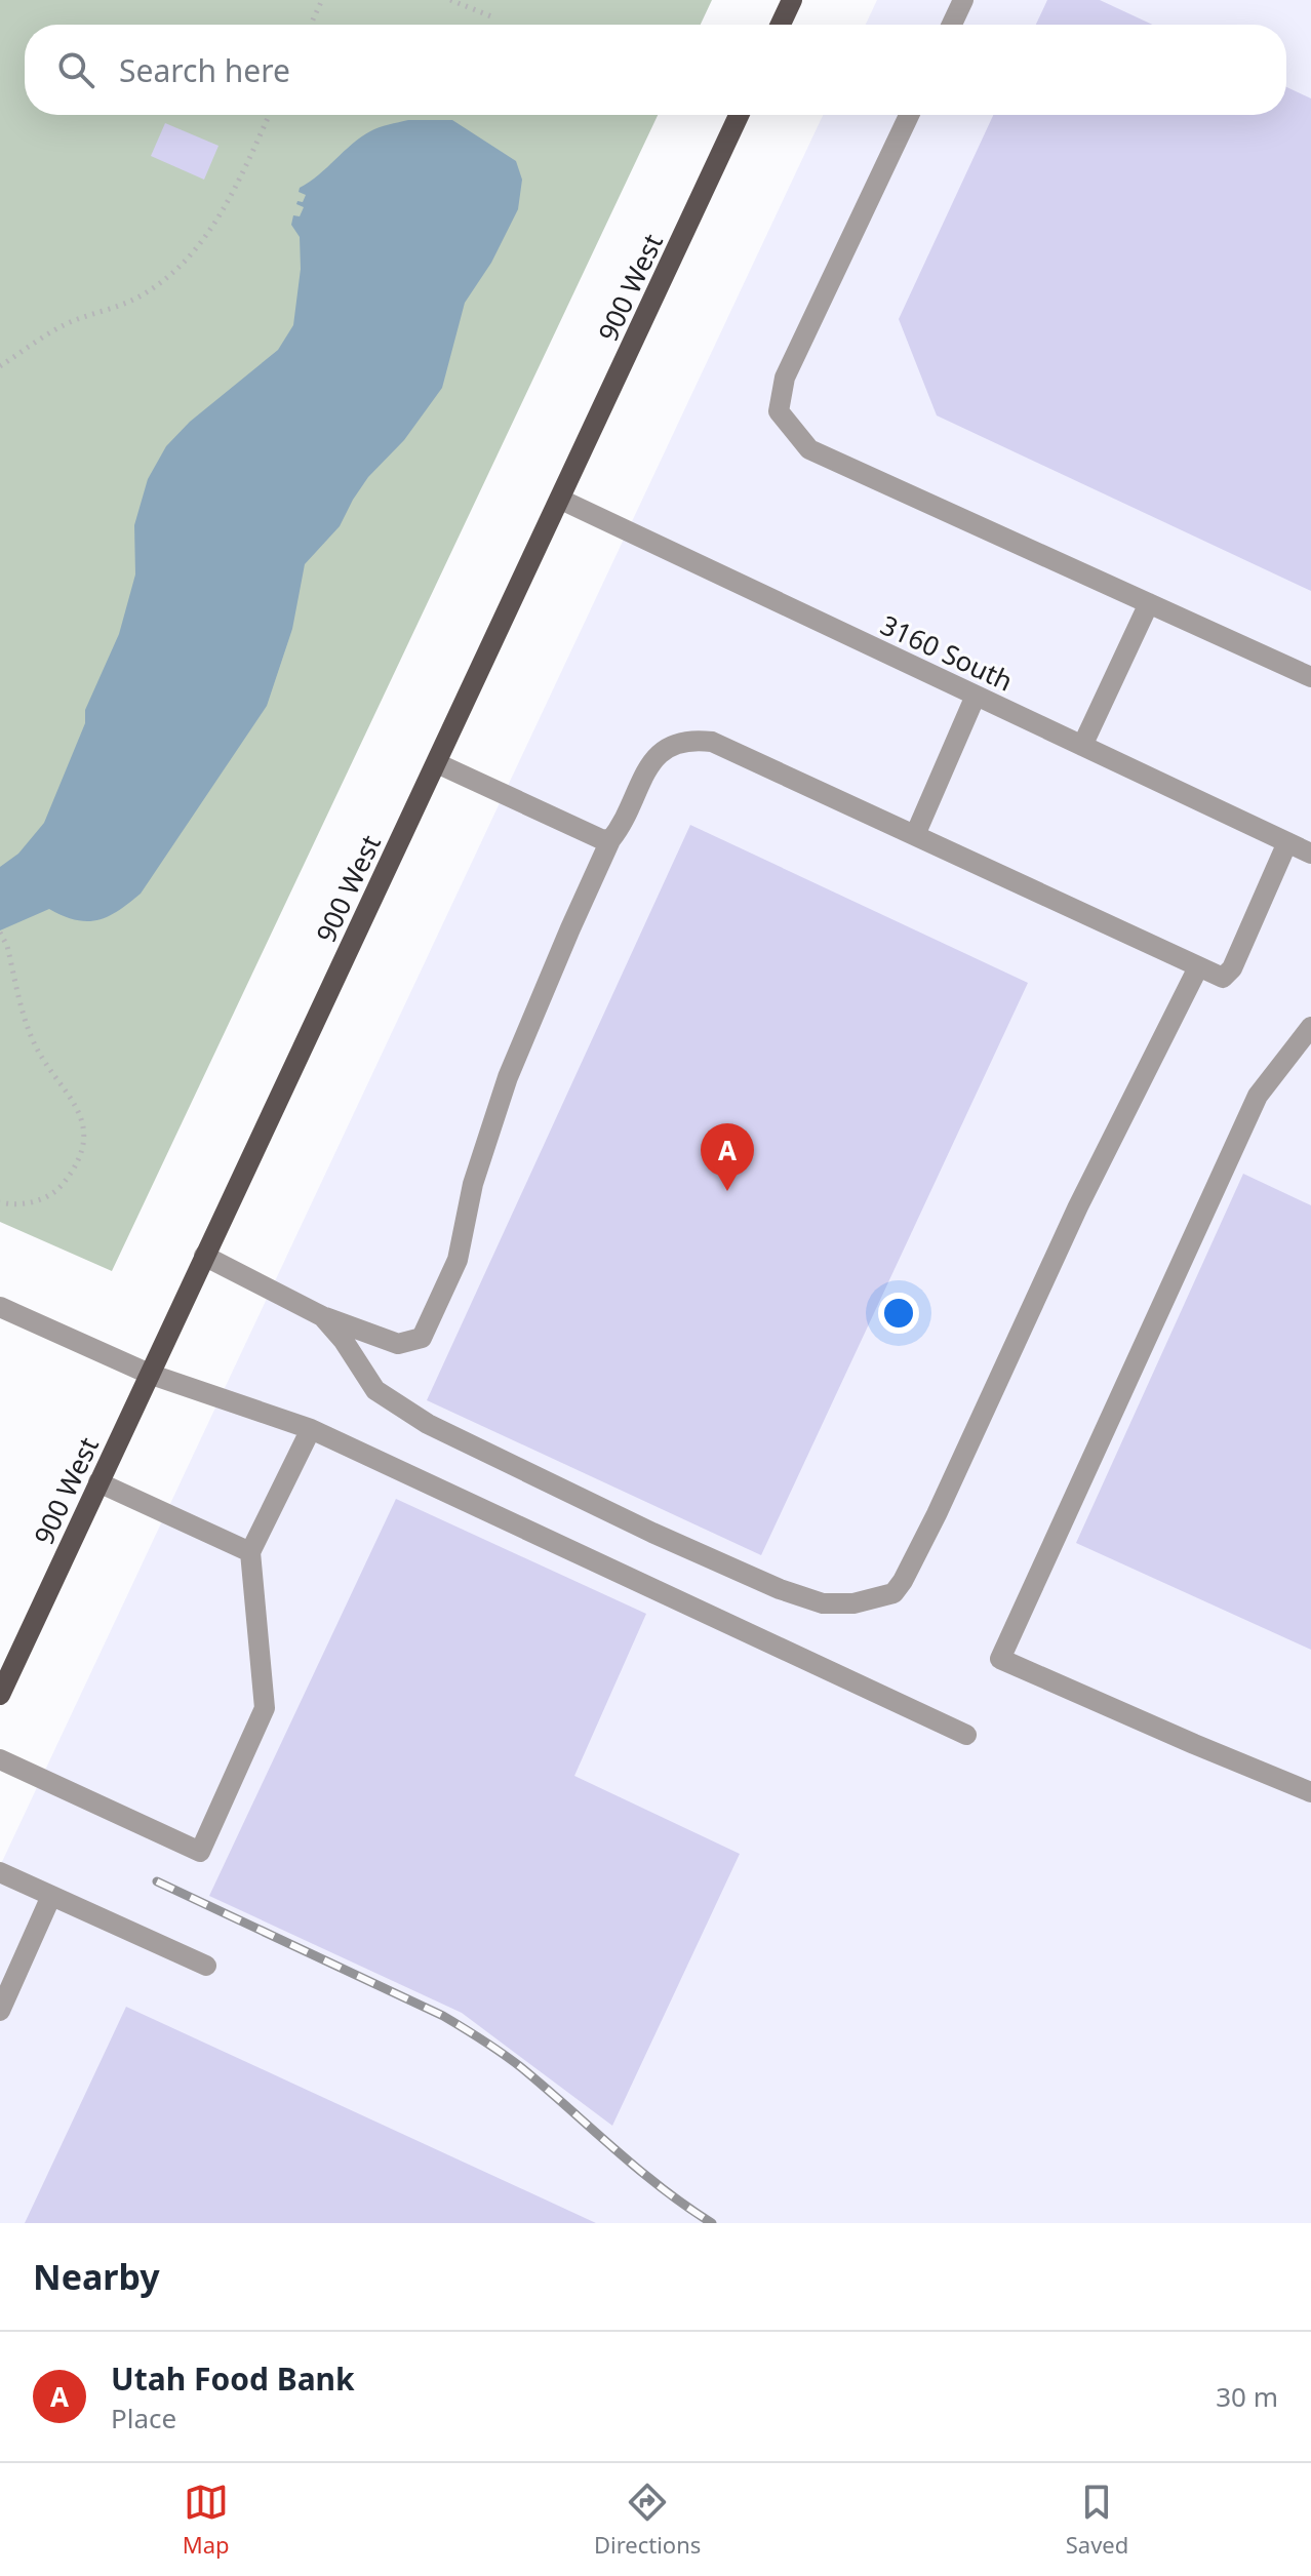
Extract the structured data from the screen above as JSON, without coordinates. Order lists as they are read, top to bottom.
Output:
{
  "streets": {
    "main road": ["900 West"],
    "street": ["3160 South"]
  },
  "crossings": [
    ["900 West", "3160 South"]
  ],
  "page": {
    "search": "Search here",
    "pins": "A",
    "heading": "Nearby",
    "list": [
      {
        "mark": "A",
        "name": "Utah Food Bank",
        "note": "Place",
        "value": "30 m"
      }
    ],
    "nav": ["Map", "Directions", "Saved"]
  }
}
